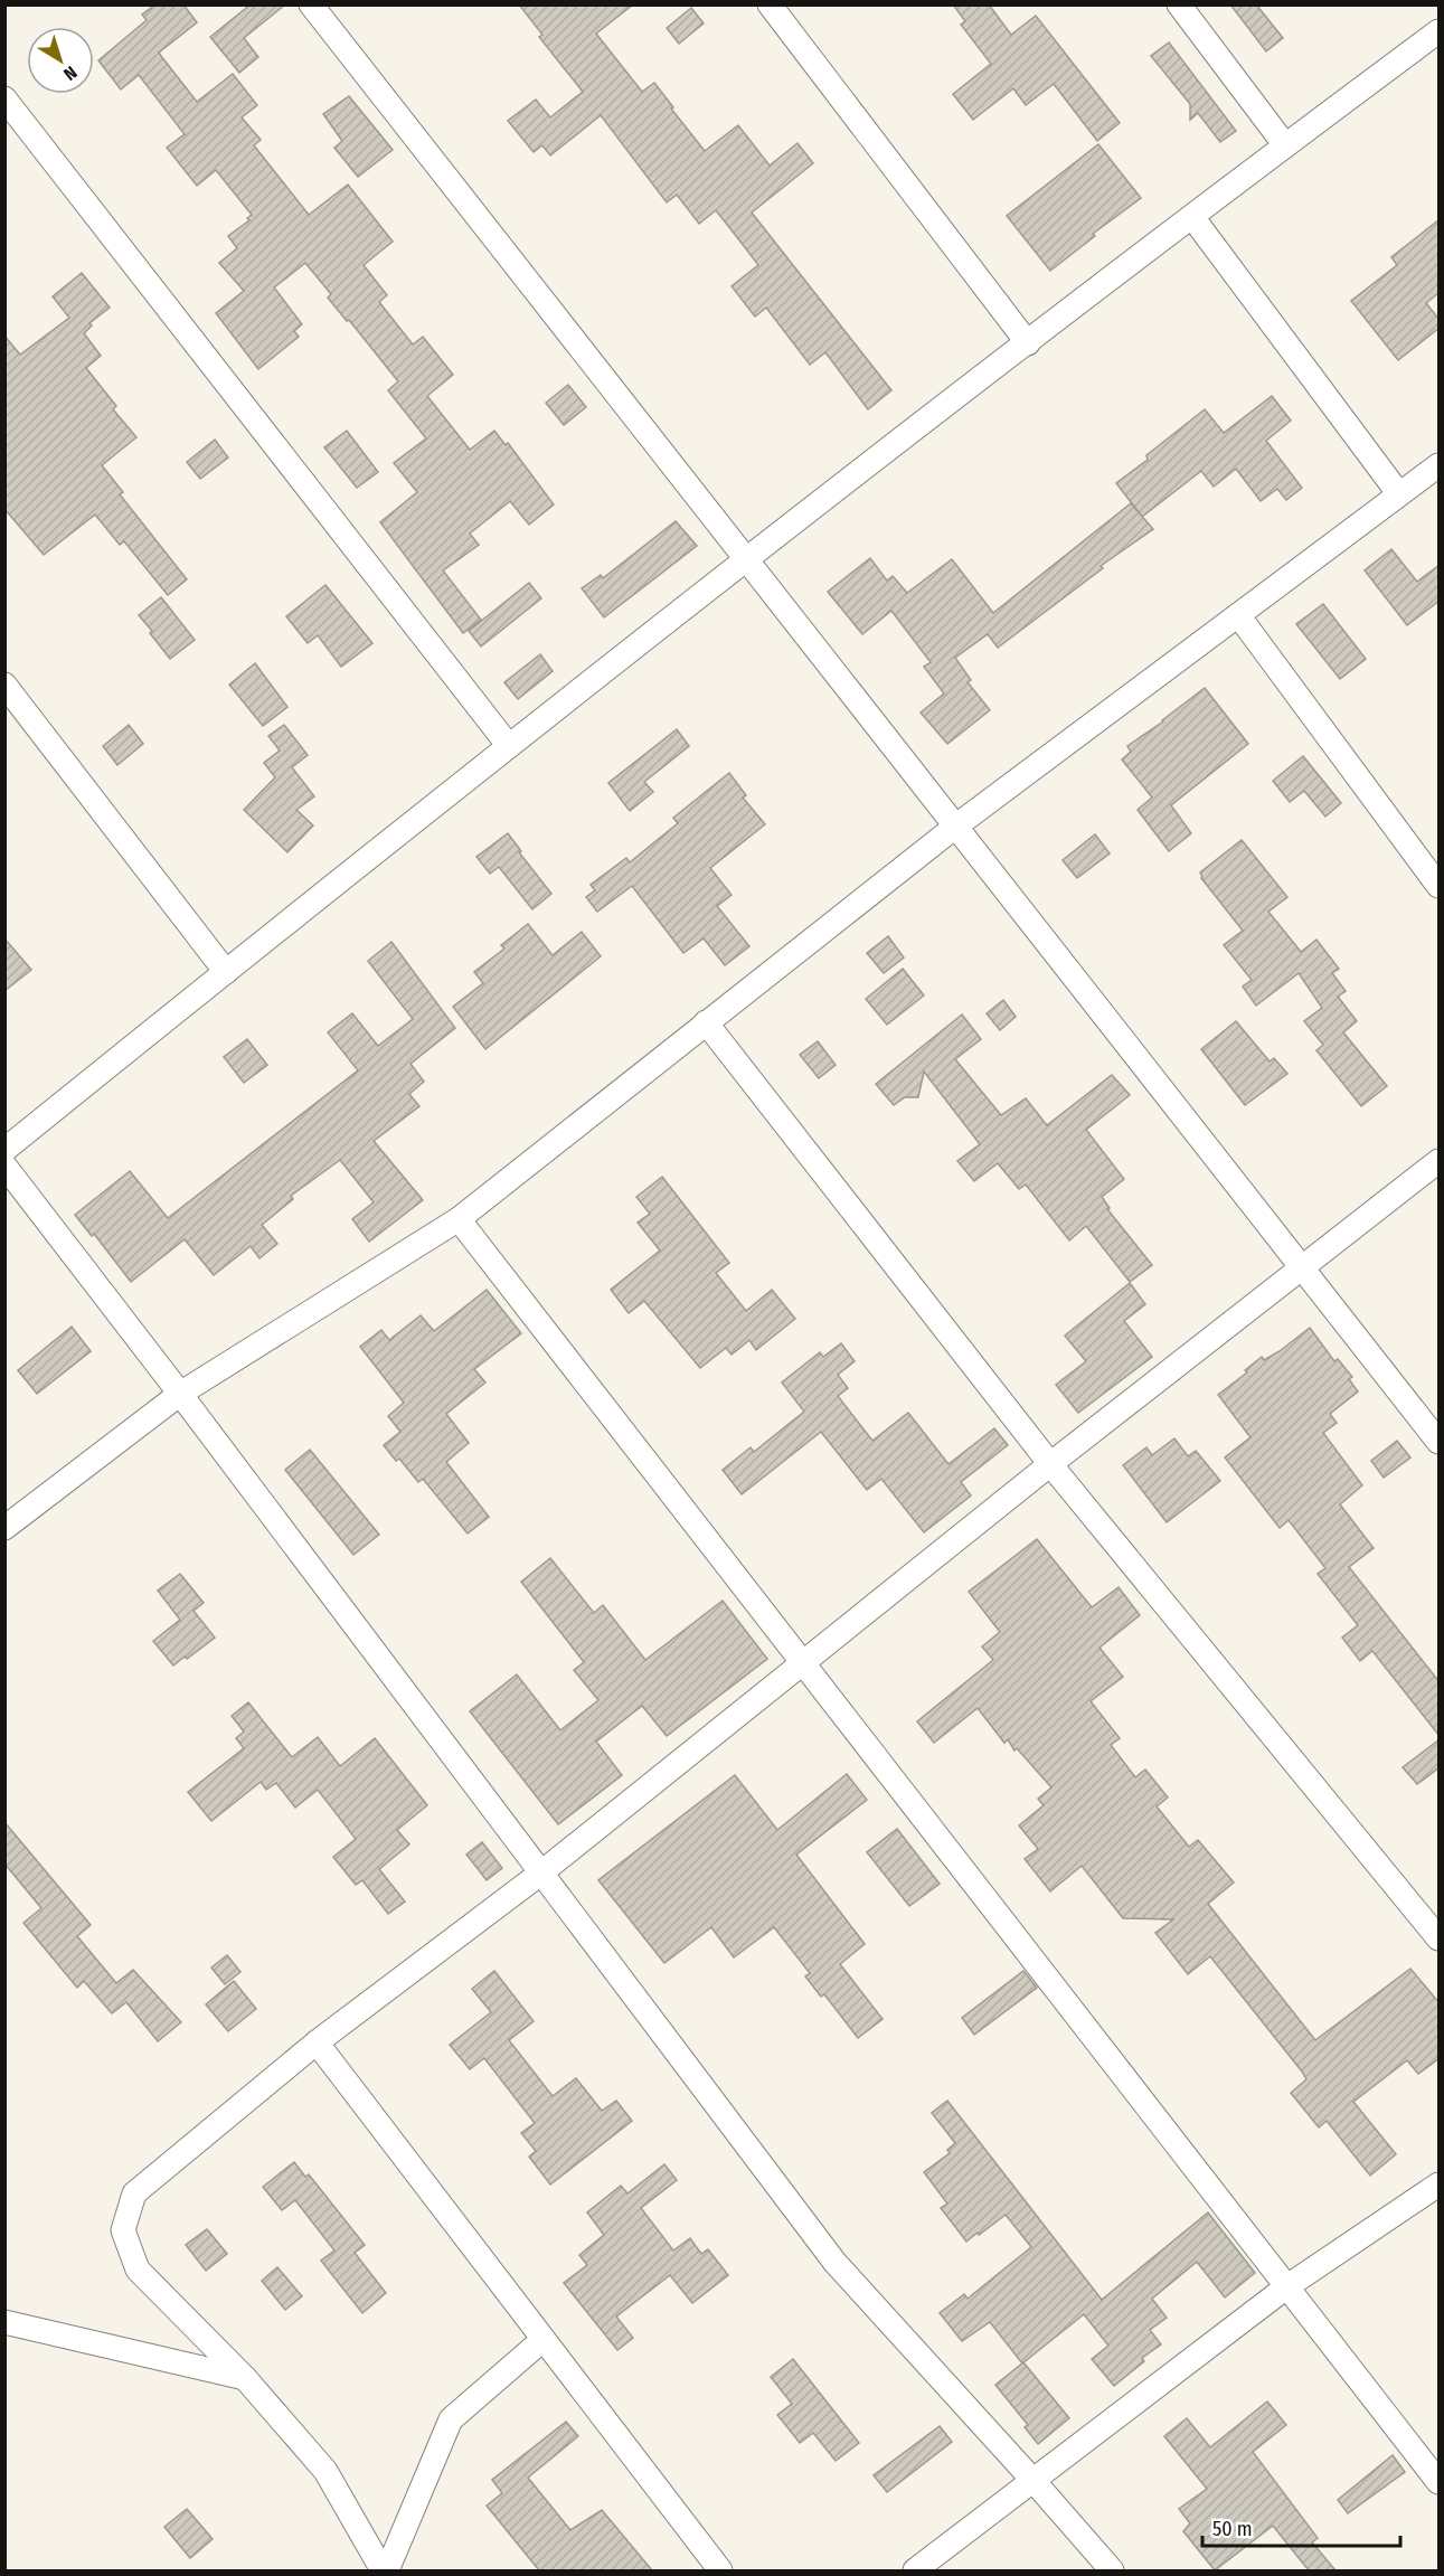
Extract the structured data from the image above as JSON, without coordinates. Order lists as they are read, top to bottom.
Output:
{
  "scale_bar": "50 m",
  "north": "bottom right"
}
